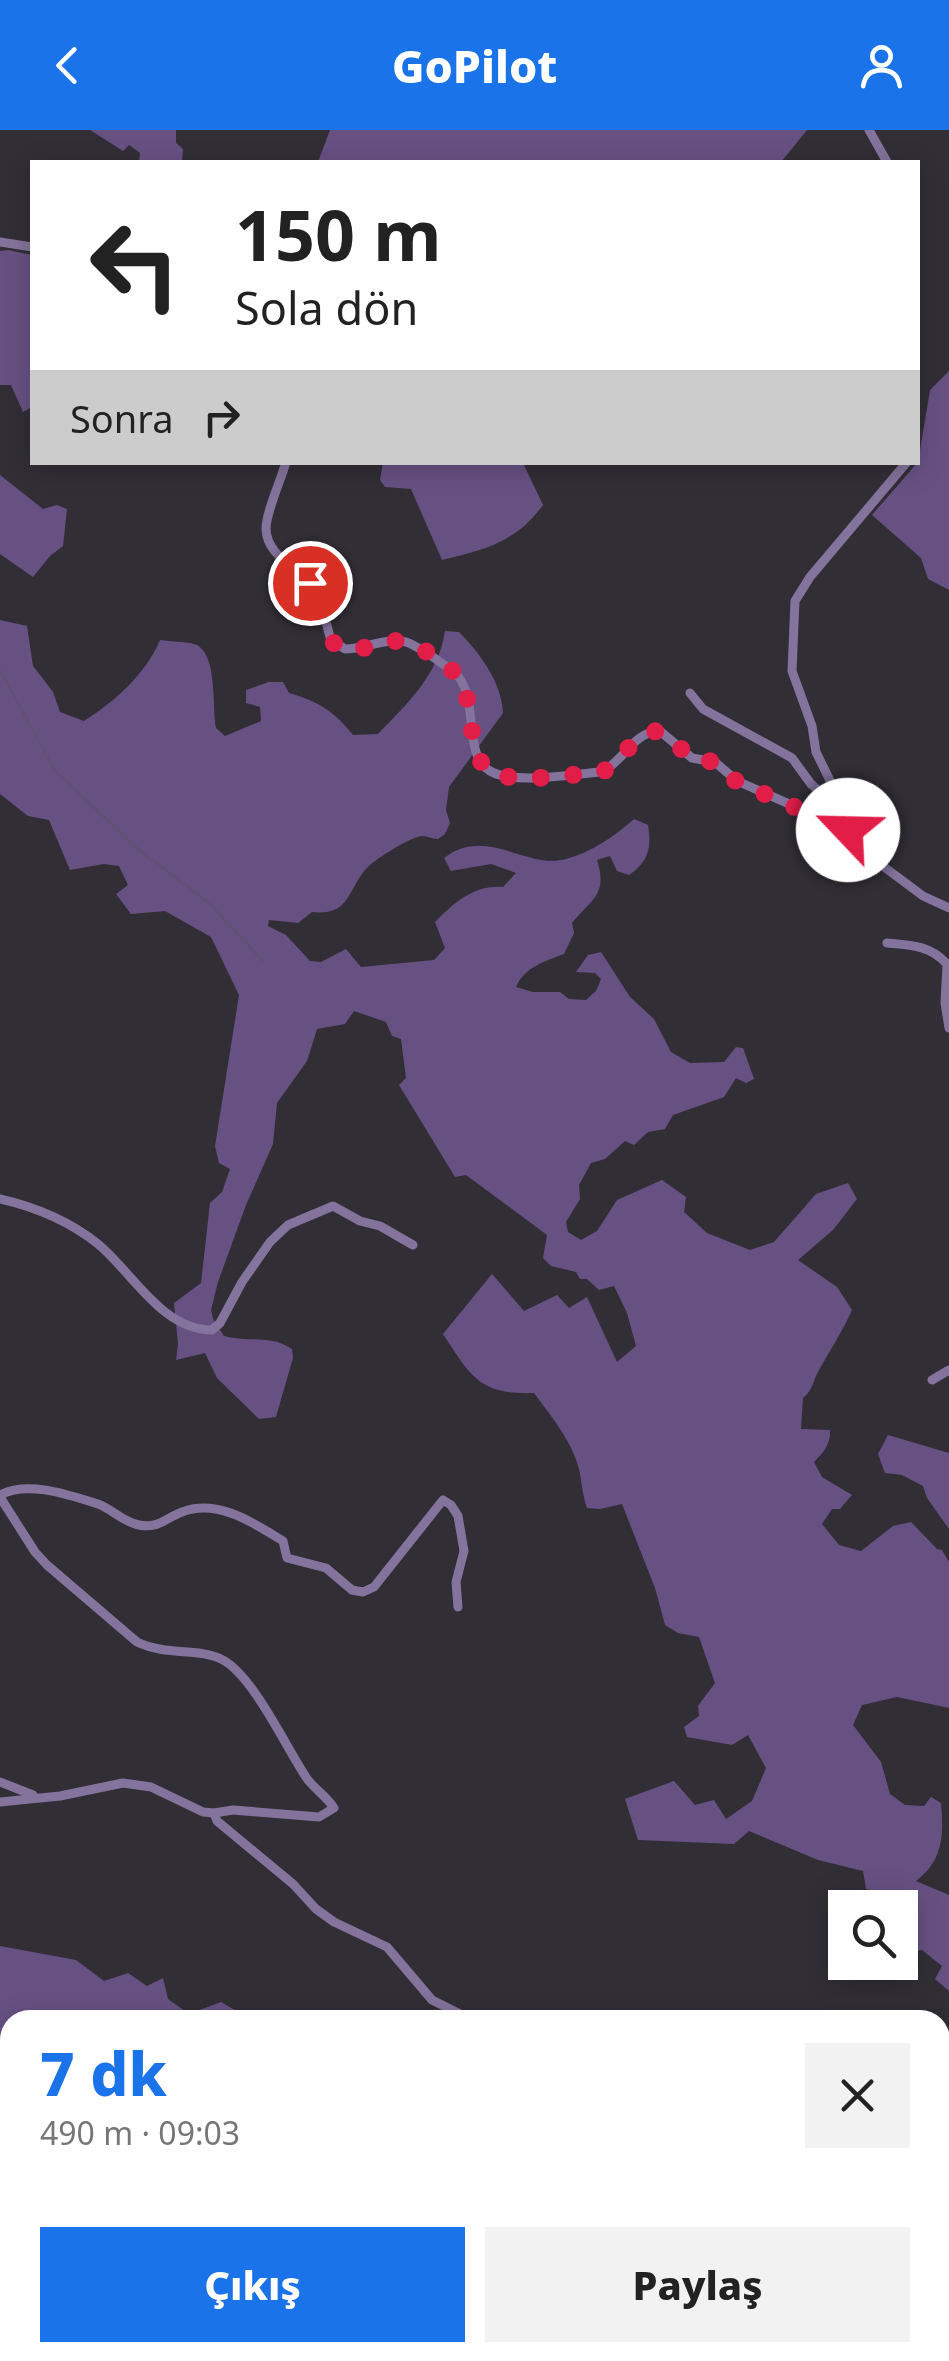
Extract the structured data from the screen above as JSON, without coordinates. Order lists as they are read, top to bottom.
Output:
{
  "page": {
    "header": "GoPilot",
    "turn": ["150 m", "Sola dön"],
    "then": "Sonra",
    "heading": ["7 dk", "490 m · 09:03"],
    "buttons": ["Çıkış", "Paylaş"]
  }
}
